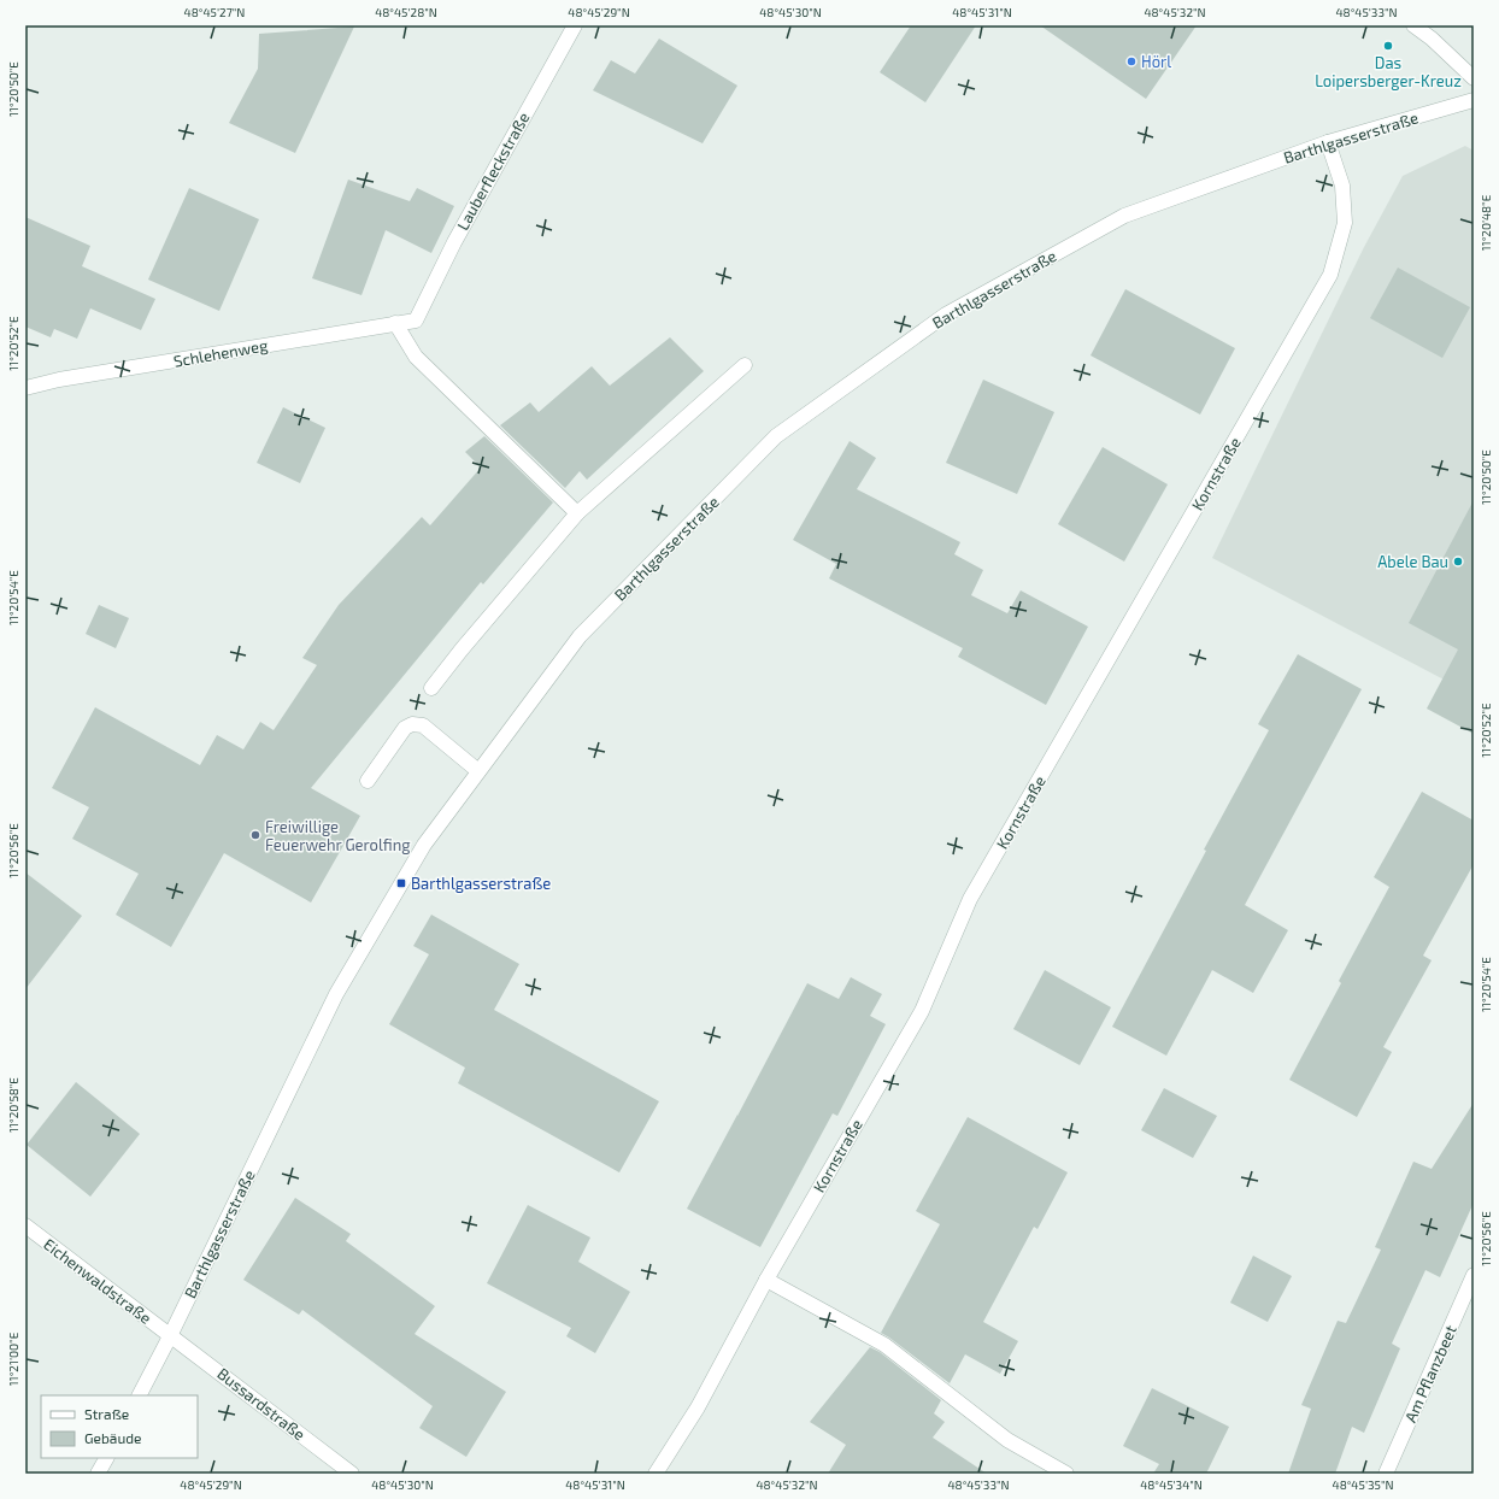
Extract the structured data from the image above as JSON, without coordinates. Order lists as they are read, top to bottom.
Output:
{
  "streets": {
    "street": [
      "Barthlgasserstraße",
      "Lauberfleckstraße",
      "Schlehenweg",
      "Kornstraße",
      "Eichenwaldstraße",
      "Am Pflanzbeet",
      "Bussardstraße"
    ]
  },
  "crossings": [
    ["Barthlgasserstraße", "Kornstraße"],
    ["Barthlgasserstraße", "Eichenwaldstraße"],
    ["Barthlgasserstraße", "Bussardstraße"],
    ["Lauberfleckstraße", "Schlehenweg"],
    ["Eichenwaldstraße", "Bussardstraße"]
  ],
  "places": {
    "other": [
      "Das Loipersberger-Kreuz",
      "Hörl",
      "Abele Bau",
      "Freiwillige Feuerwehr Gerolfing"
    ],
    "transit": ["Barthlgasserstraße"]
  },
  "legend": ["Straße", "Gebäude"],
  "coordinates": [
    "48°45'27\"N",
    "48°45'28\"N",
    "48°45'29\"N",
    "48°45'30\"N",
    "48°45'31\"N",
    "48°45'32\"N",
    "48°45'33\"N",
    "11°20'50\"E",
    "11°20'48\"E",
    "11°20'52\"E",
    "11°20'54\"E",
    "11°20'56\"E",
    "11°20'58\"E",
    "11°21'00\"E",
    "48°45'34\"N",
    "48°45'35\"N"
  ]
}
